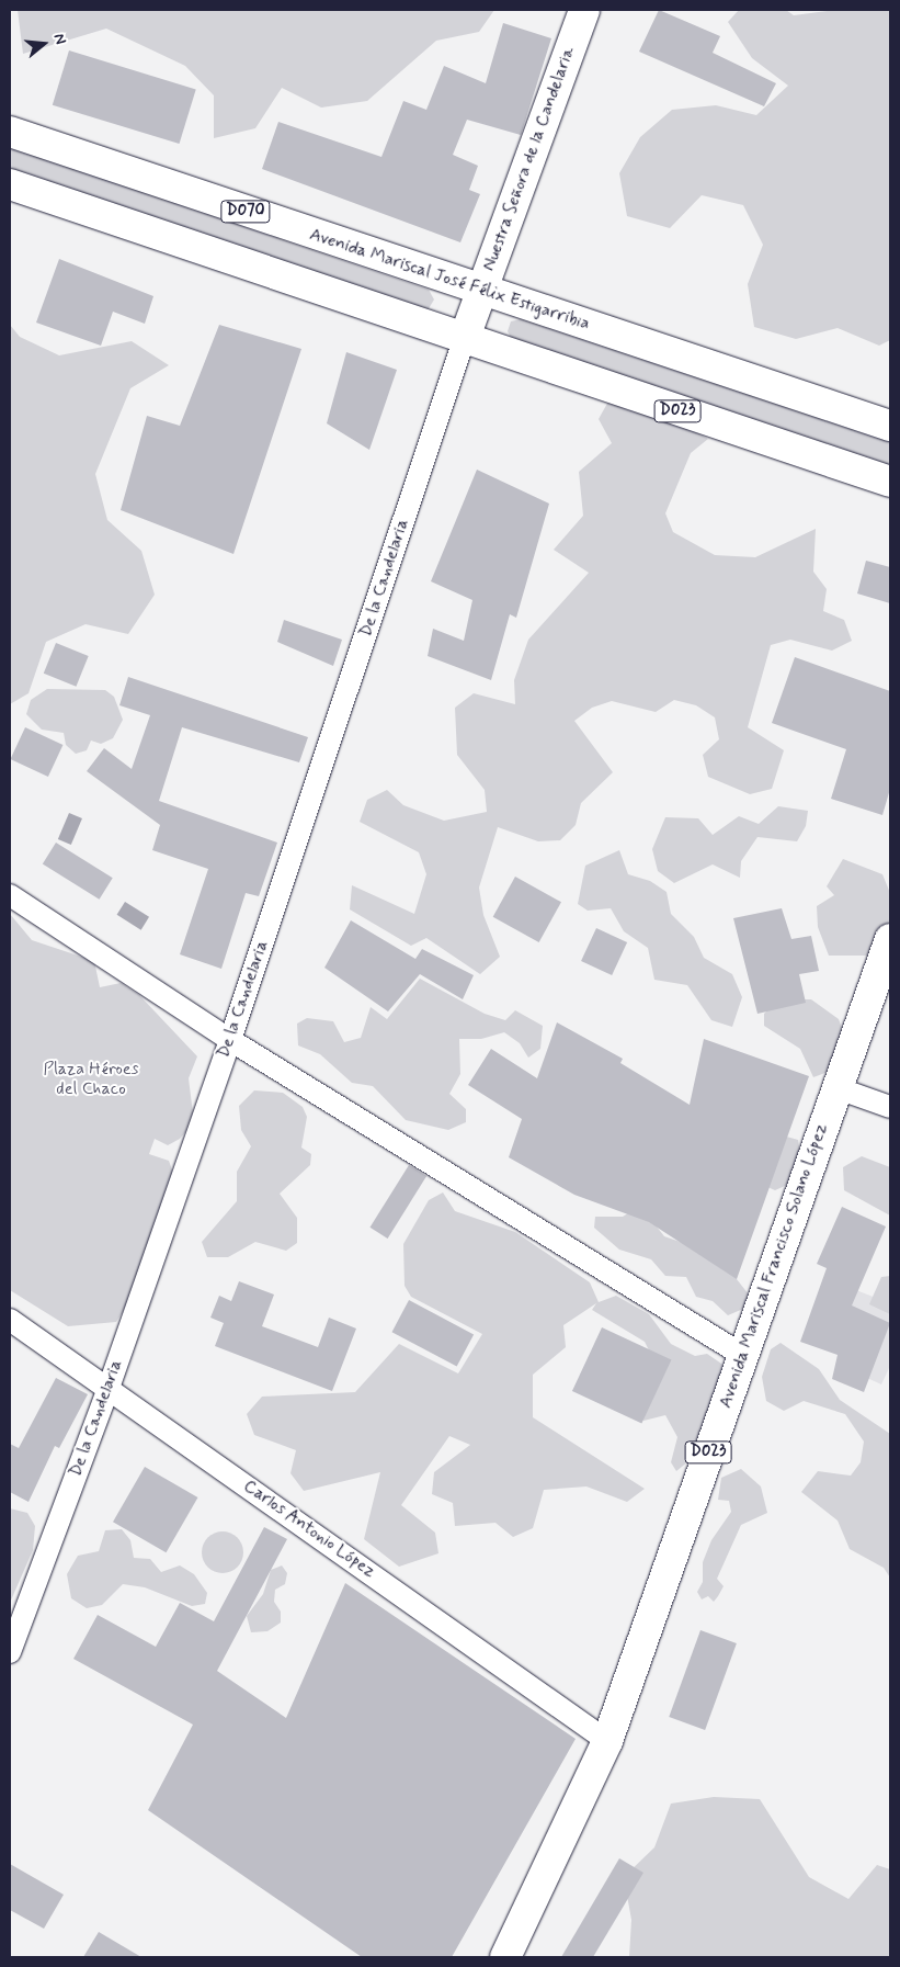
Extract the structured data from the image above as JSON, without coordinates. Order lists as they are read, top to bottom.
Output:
{
  "streets": {
    "main road": [
      "Nuestra Señora de la Candelaria",
      "D070",
      "Avenida Mariscal José Félix Estigarribia",
      "D023",
      "Avenida Mariscal Francisco Solano López"
    ],
    "street": ["De la Candelaria", "Carlos Antonio López"]
  },
  "crossings": [
    ["Nuestra Señora de la Candelaria", "Avenida Mariscal José Félix Estigarribia"],
    ["Nuestra Señora de la Candelaria", "D023"],
    ["Nuestra Señora de la Candelaria", "De la Candelaria"],
    ["D023", "De la Candelaria"],
    ["De la Candelaria", "Carlos Antonio López"],
    ["Avenida Mariscal Francisco Solano López", "Carlos Antonio López"]
  ],
  "parks": ["Plaza Héroes del Chaco"],
  "north": "right"
}
